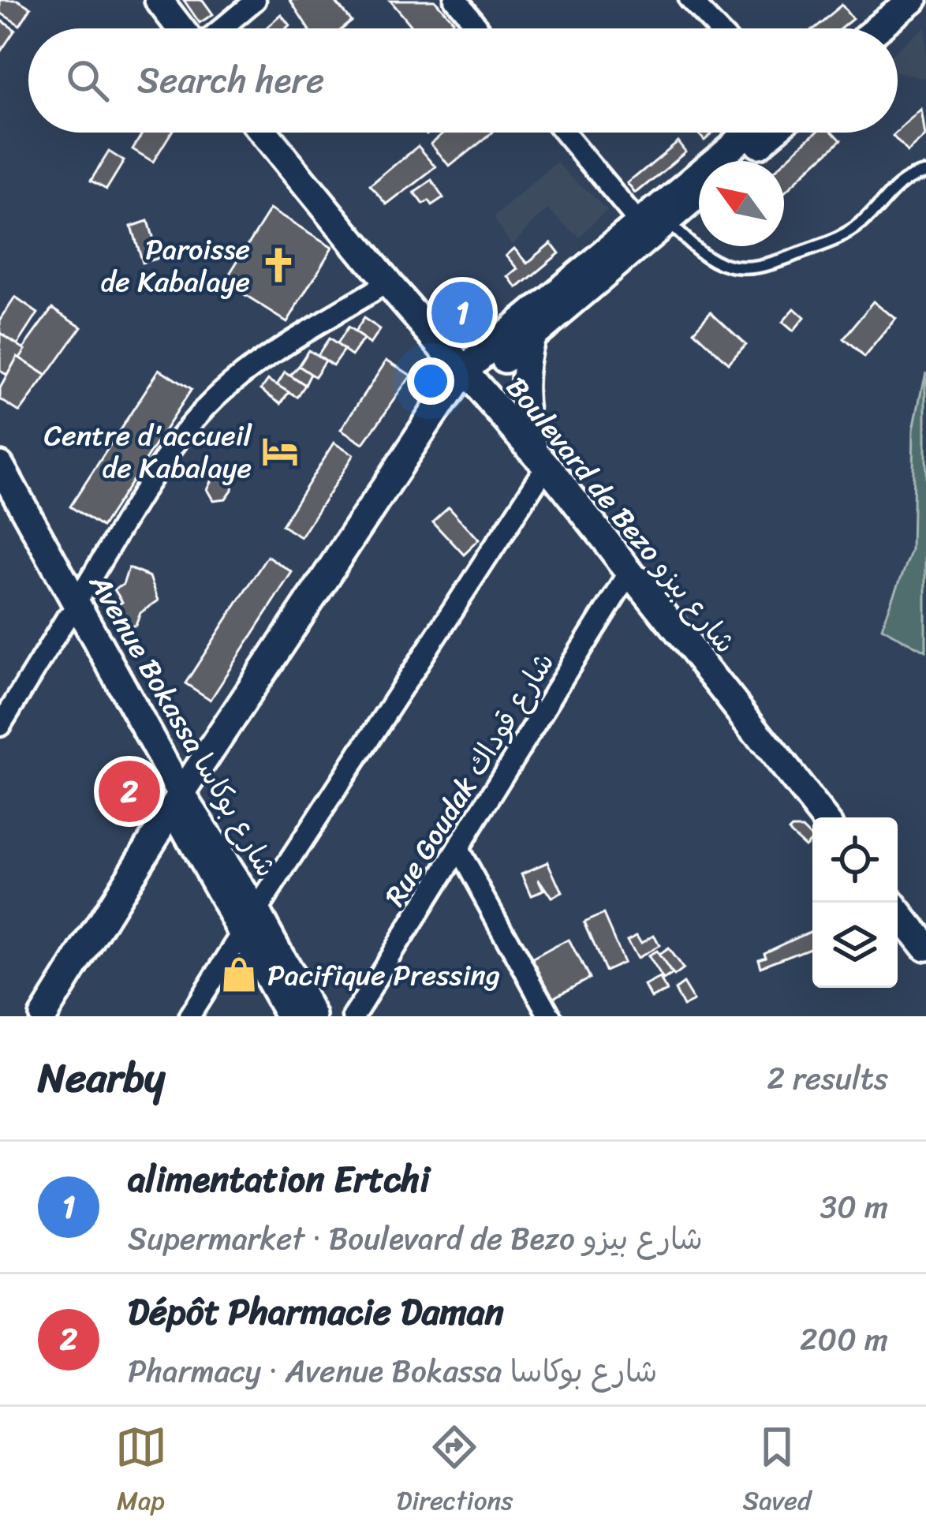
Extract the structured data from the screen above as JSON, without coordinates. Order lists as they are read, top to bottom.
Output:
{
  "streets": {
    "street": ["Boulevard de Bezo شارع بيزو", "Avenue Bokassa شارع بوكاسا", "Rue Goudak شارع قوداك"]
  },
  "crossings": [
    ["Boulevard de Bezo شارع بيزو", "Rue Goudak شارع قوداك"]
  ],
  "places": {
    "church": ["Paroisse de Kabalaye"],
    "hotel": ["Centre d'accueil de Kabalaye"],
    "shop": ["Pacifique Pressing"]
  },
  "north": "top left",
  "page": {
    "search": "Search here",
    "pins": ["1", "2"],
    "heading": ["Nearby", "2 results"],
    "list": [
      {
        "mark": "1",
        "name": "alimentation Ertchi",
        "note": "Supermarket · Boulevard de Bezo شارع بيزو",
        "value": "30 m"
      },
      {
        "mark": "2",
        "name": "Dépôt Pharmacie Daman",
        "note": "Pharmacy · Avenue Bokassa شارع بوكاسا",
        "value": "200 m"
      }
    ],
    "nav": ["Map", "Directions", "Saved"]
  }
}
